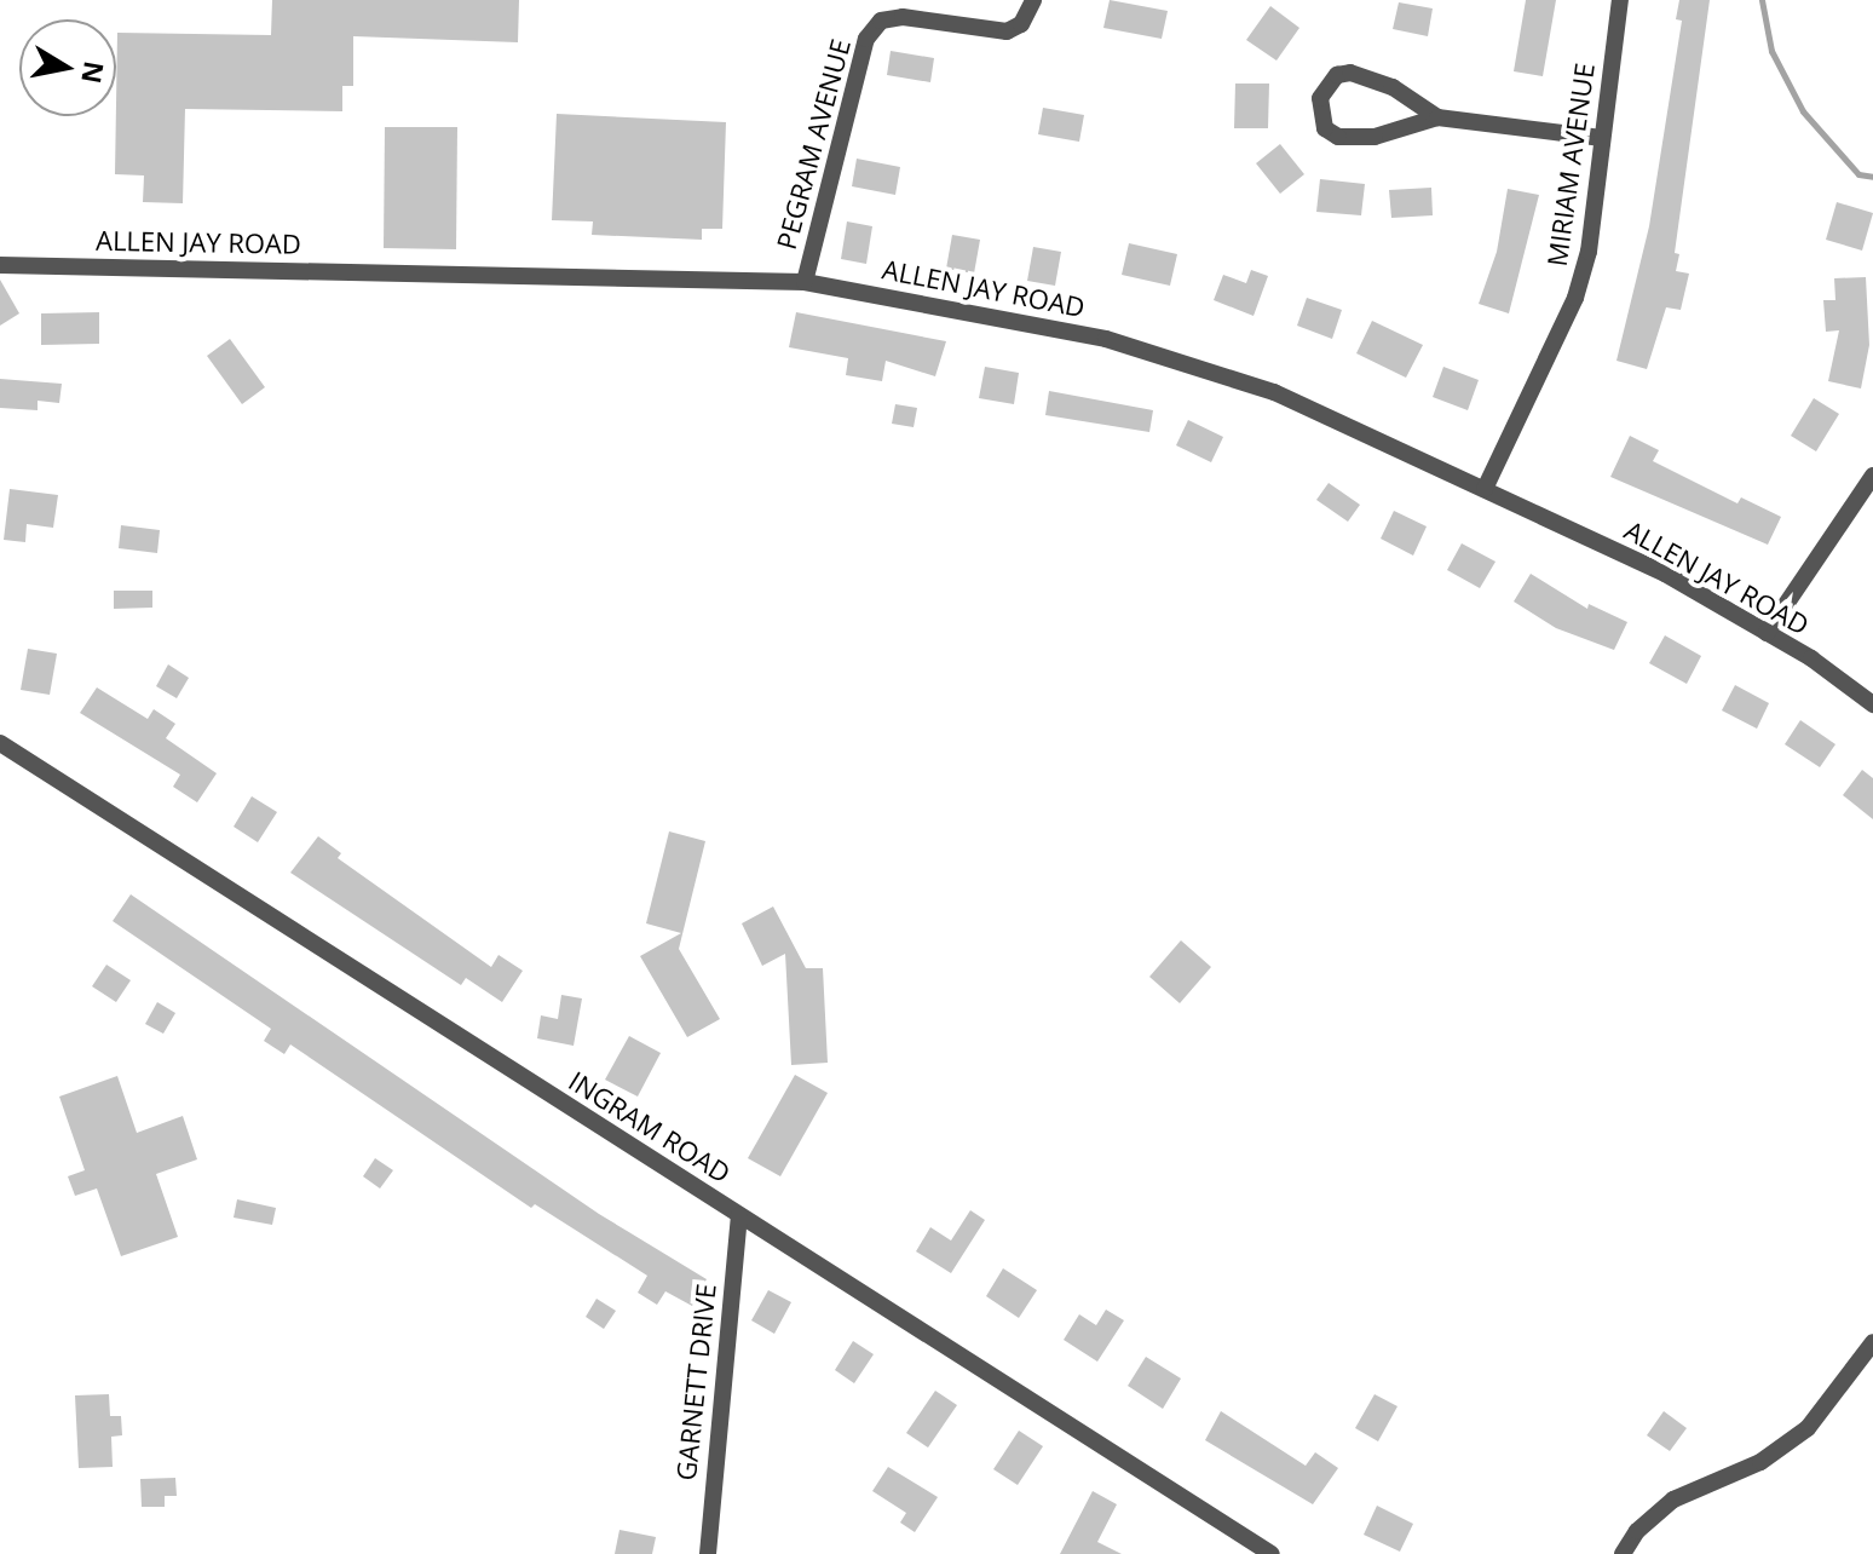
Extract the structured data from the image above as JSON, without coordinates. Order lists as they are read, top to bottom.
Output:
{
  "streets": {
    "street": [
      "PEGRAM AVENUE",
      "MIRIAM AVENUE",
      "ALLEN JAY ROAD",
      "INGRAM ROAD",
      "GARNETT DRIVE"
    ]
  },
  "crossings": [
    ["PEGRAM AVENUE", "ALLEN JAY ROAD"],
    ["MIRIAM AVENUE", "ALLEN JAY ROAD"],
    ["INGRAM ROAD", "GARNETT DRIVE"]
  ],
  "north": "right"
}
